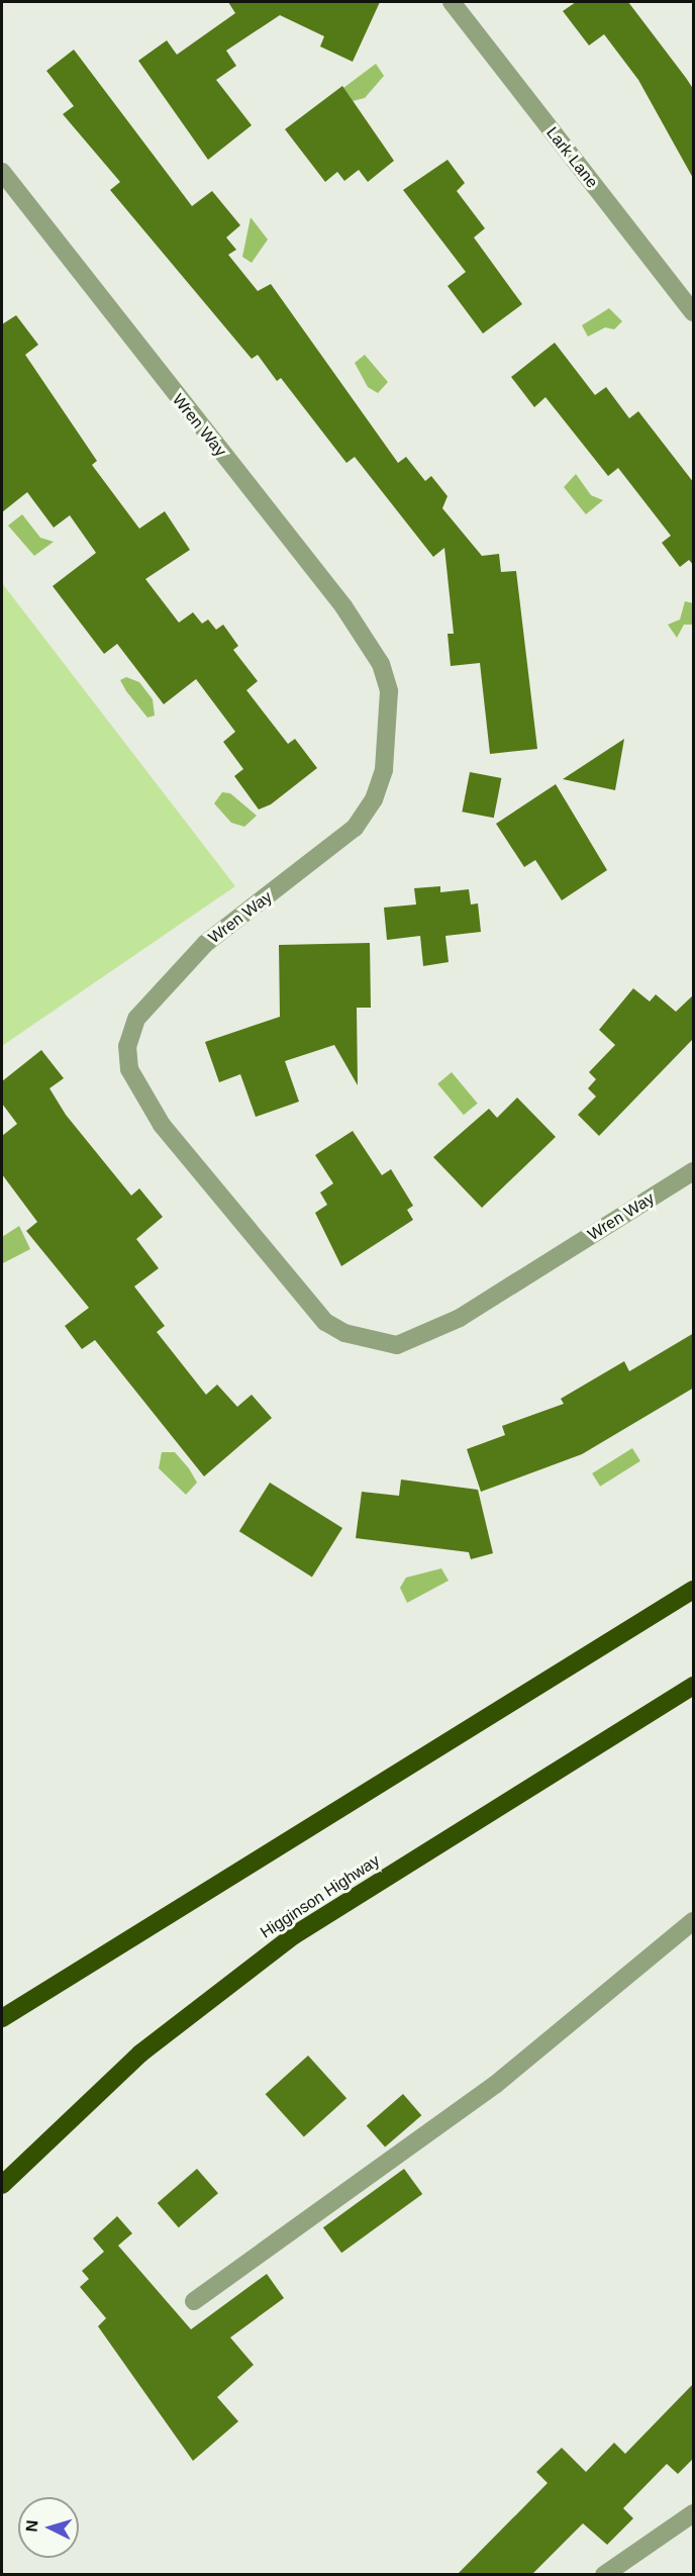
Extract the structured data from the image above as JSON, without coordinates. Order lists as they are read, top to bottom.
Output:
{
  "streets": {
    "highway": ["Higginson Highway"],
    "street": ["Lark Lane", "Wren Way"]
  },
  "north": "left"
}
